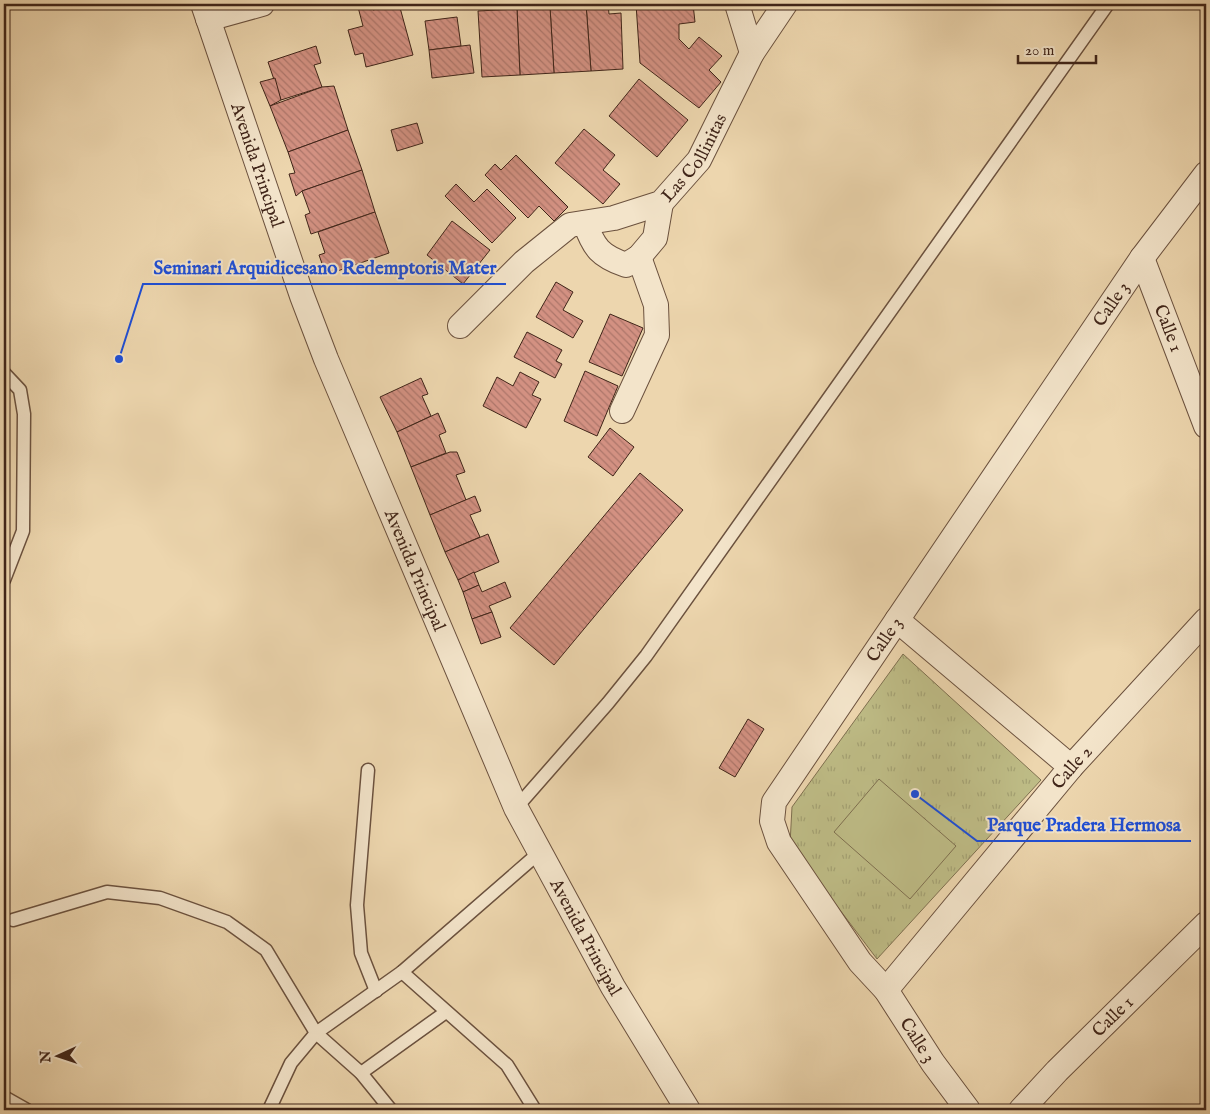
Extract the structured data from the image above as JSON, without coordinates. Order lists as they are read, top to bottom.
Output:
{
  "streets": {
    "street": [
      "Las Collinitas",
      "Avenida Principal",
      "Calle 3",
      "Calle 1",
      "Calle 2"
    ]
  },
  "crossings": [
    ["Calle 3", "Calle 1"],
    ["Calle 3", "Calle 2"]
  ],
  "places": ["Seminari Arquidicesano Redemptoris Mater", "Parque Pradera Hermosa"],
  "scale_bar": "20 m",
  "north": "left"
}
